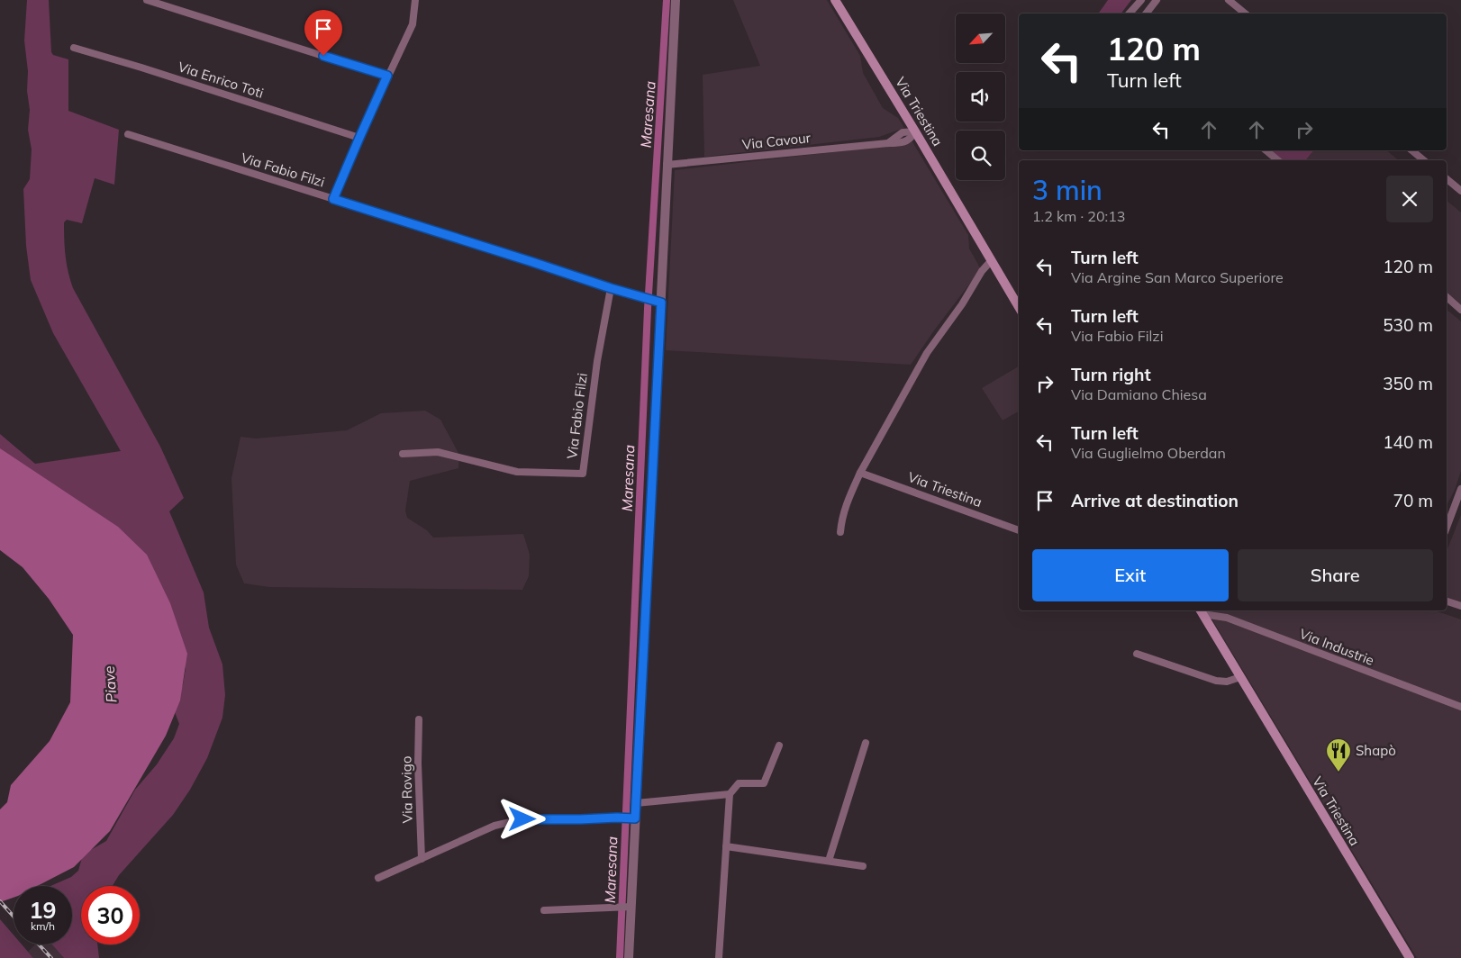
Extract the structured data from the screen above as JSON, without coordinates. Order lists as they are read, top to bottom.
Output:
{
  "streets": {
    "main road": ["Via Triestina"],
    "street": [
      "Via Enrico Toti",
      "Via Cavour",
      "Via Fabio Filzi",
      "Via Industrie",
      "Via Rovigo"
    ]
  },
  "crossings": [
    ["Via Triestina", "Via Cavour"],
    ["Via Triestina", "Via Industrie"]
  ],
  "water": ["Maresana", "Piave"],
  "places": {
    "restaurant": ["Shapò"]
  },
  "north": "bottom left",
  "page": {
    "turn": ["120 m", "Turn left"],
    "heading": ["3 min", "1.2 km · 20:13"],
    "list": [
      {
        "name": "Turn left",
        "note": "Via Argine San Marco Superiore",
        "value": "120 m"
      },
      {
        "name": "Turn left",
        "note": "Via Fabio Filzi",
        "value": "530 m"
      },
      {
        "name": "Turn right",
        "note": "Via Damiano Chiesa",
        "value": "350 m"
      },
      {
        "name": "Turn left",
        "note": "Via Guglielmo Oberdan",
        "value": "140 m"
      },
      {
        "name": "Arrive at destination",
        "value": "70 m"
      }
    ],
    "buttons": ["Exit", "Share"],
    "speed": "19 km/h",
    "limit": "30"
  }
}
